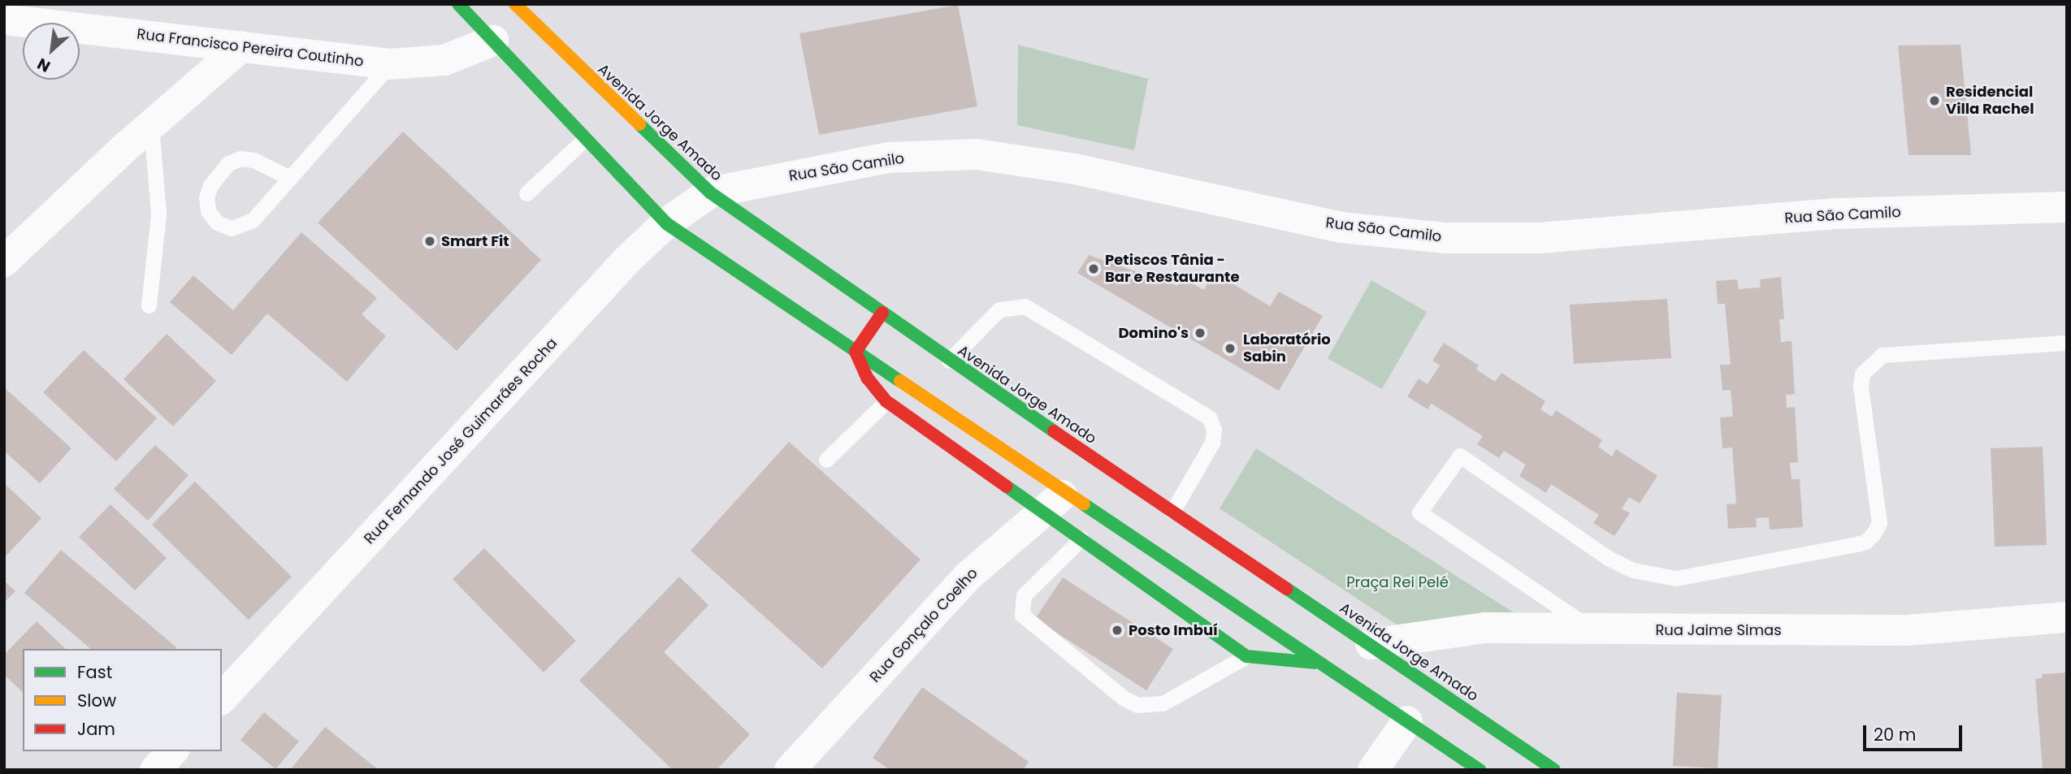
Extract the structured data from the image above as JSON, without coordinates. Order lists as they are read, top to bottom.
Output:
{
  "streets": {
    "main road": ["Avenida Jorge Amado"],
    "street": [
      "Rua Francisco Pereira Coutinho",
      "Rua São Camilo",
      "Rua Fernando José Guimarães Rocha",
      "Rua Gonçalo Coelho",
      "Rua Jaime Simas"
    ]
  },
  "crossings": [
    ["Avenida Jorge Amado", "Rua São Camilo"],
    ["Avenida Jorge Amado", "Rua Fernando José Guimarães Rocha"],
    ["Avenida Jorge Amado", "Rua Jaime Simas"],
    ["Rua São Camilo", "Rua Fernando José Guimarães Rocha"]
  ],
  "parks": ["Praça Rei Pelé"],
  "places": [
    "Residencial Villa Rachel",
    "Smart Fit",
    "Petiscos Tânia - Bar e Restaurante",
    "Domino's",
    "Laboratório Sabin",
    "Posto Imbuí"
  ],
  "legend": ["Fast", "Slow", "Jam"],
  "scale_bar": "20 m",
  "north": "bottom left"
}
